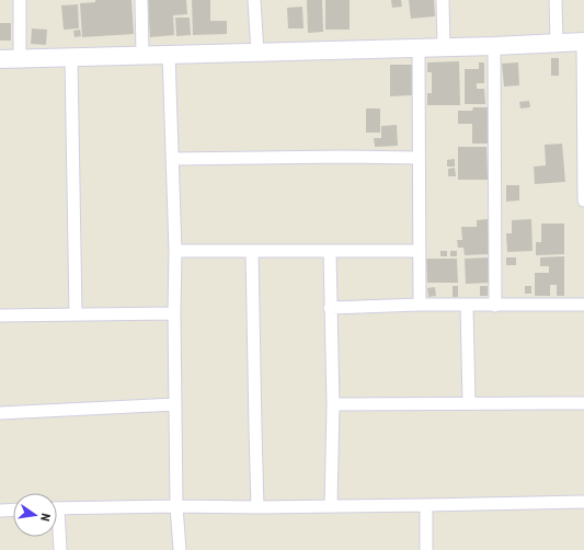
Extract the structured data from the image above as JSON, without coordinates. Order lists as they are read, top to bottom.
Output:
{
  "north": "right"
}
